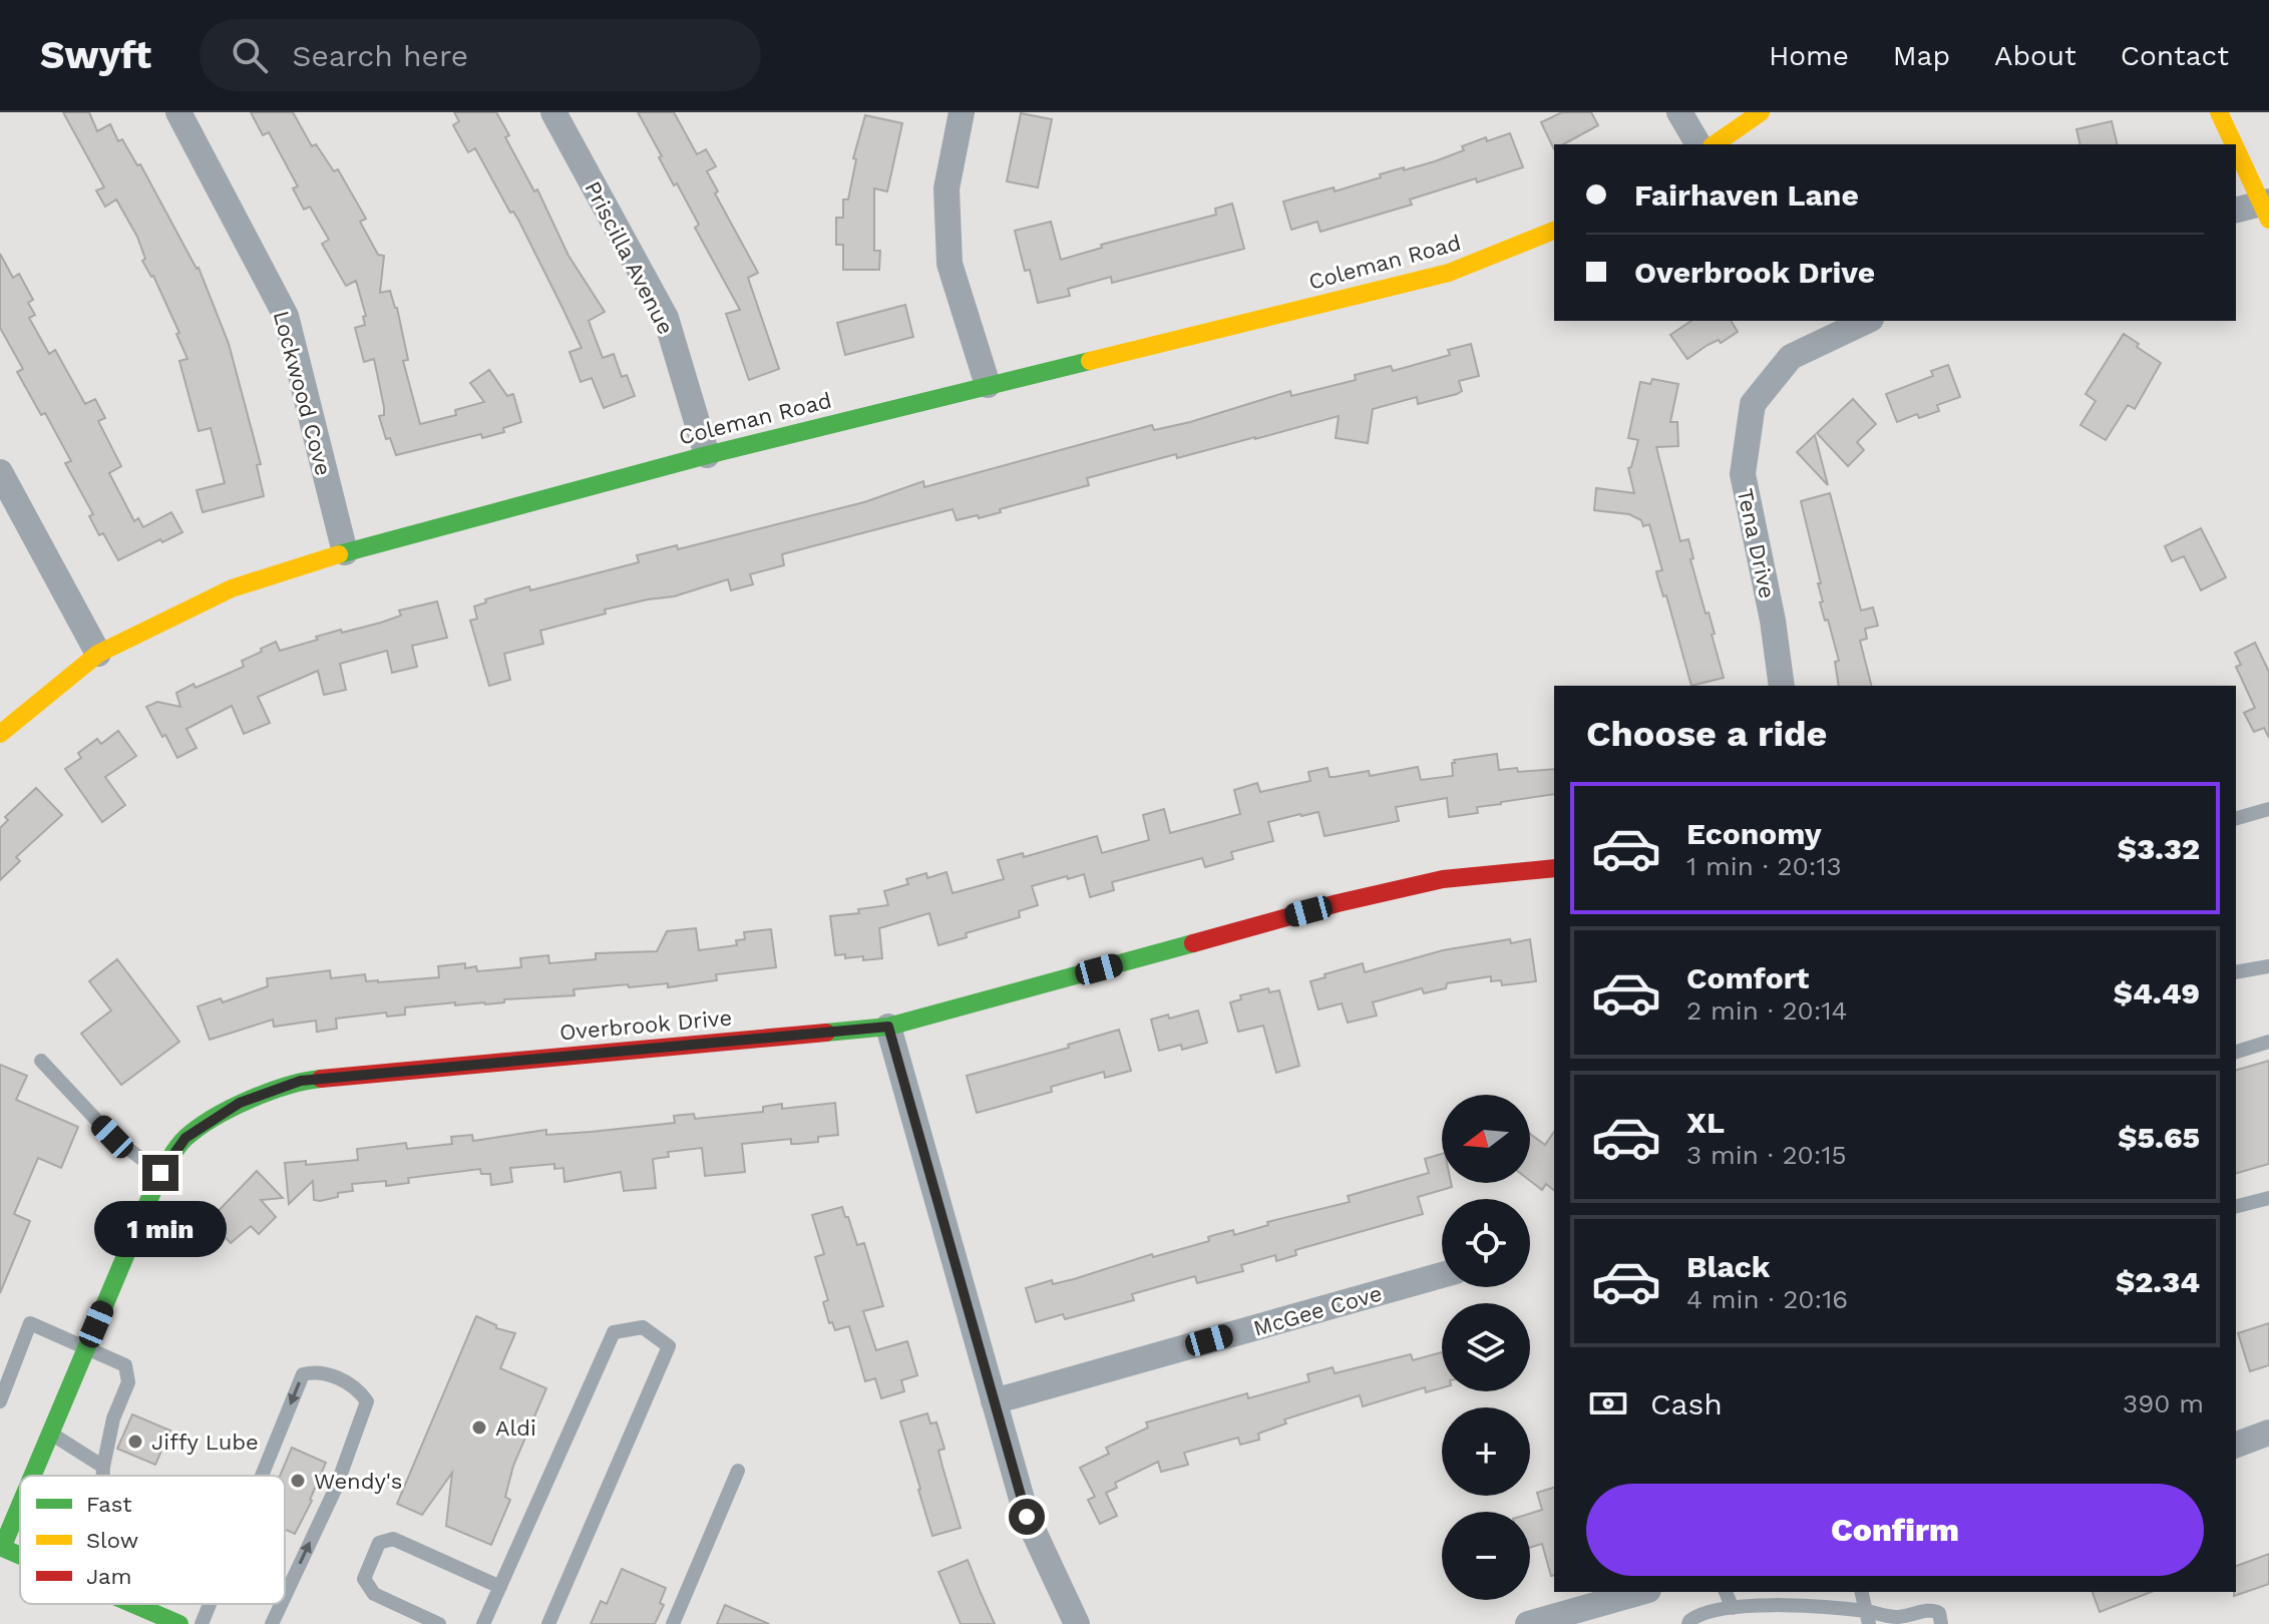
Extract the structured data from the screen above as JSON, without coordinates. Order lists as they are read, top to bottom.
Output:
{
  "streets": {
    "main road": ["Coleman Road", "Overbrook Drive"],
    "street": [
      "Priscilla Avenue",
      "Lockwood Cove",
      "Tena Drive",
      "McGee Cove"
    ]
  },
  "crossings": [
    ["Priscilla Avenue", "Coleman Road"],
    ["Coleman Road", "Lockwood Cove"]
  ],
  "places": ["Aldi", "Jiffy Lube", "Wendy's"],
  "legend": ["Fast", "Slow", "Jam"],
  "north": "left",
  "page": {
    "header": "Swyft",
    "search": "Search here",
    "nav": [
      "Home",
      "Map",
      "About",
      "Contact"
    ],
    "banner": ["Fairhaven Lane", "Overbrook Drive"],
    "heading": "Choose a ride",
    "list": [
      {
        "name": "Economy",
        "note": "1 min · 20:13",
        "value": "$3.32"
      },
      {
        "name": "Comfort",
        "note": "2 min · 20:14",
        "value": "$4.49"
      },
      {
        "name": "XL",
        "note": "3 min · 20:15",
        "value": "$5.65"
      },
      {
        "name": "Black",
        "note": "4 min · 20:16",
        "value": "$2.34"
      }
    ],
    "map_buttons": ["+", "−"],
    "bubble": "1 min",
    "pay": ["Cash", "390 m"],
    "buttons": "Confirm"
  }
}
